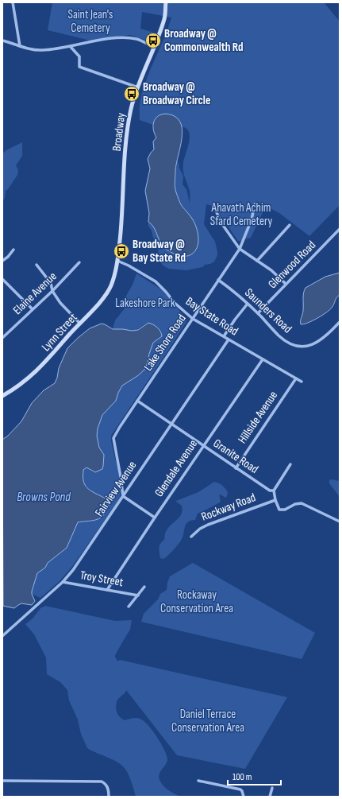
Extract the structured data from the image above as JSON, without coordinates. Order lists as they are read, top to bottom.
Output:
{
  "streets": {
    "main road": ["Broadway", "Lynn Street"],
    "street": [
      "Glenwood Road",
      "Elaine Avenue",
      "Saunders Road",
      "Bay State Road",
      "Lake Shore Road",
      "Hillside Avenue",
      "Granite Road",
      "Glendale Avenue",
      "Fairview Avenue",
      "Rockway Road",
      "Troy Street"
    ]
  },
  "crossings": [
    ["Broadway", "Bay State Road"],
    ["Broadway", "Lynn Street"],
    ["Glenwood Road", "Saunders Road"],
    ["Saunders Road", "Lake Shore Road"],
    ["Bay State Road", "Lake Shore Road"],
    ["Bay State Road", "Hillside Avenue"],
    ["Bay State Road", "Glendale Avenue"],
    ["Bay State Road", "Fairview Avenue"],
    ["Lake Shore Road", "Granite Road"],
    ["Lake Shore Road", "Fairview Avenue"],
    ["Hillside Avenue", "Granite Road"],
    ["Granite Road", "Glendale Avenue"],
    ["Granite Road", "Fairview Avenue"],
    ["Glendale Avenue", "Troy Street"],
    ["Fairview Avenue", "Troy Street"]
  ],
  "water": ["Browns Pond"],
  "parks": [
    "Saint Jean's Cemetery",
    "Ahavath Achim Sfard Cemetery",
    "Lakeshore Park",
    "Rockaway Conservation Area",
    "Daniel Terrace Conservation Area"
  ],
  "places": {
    "bus stop": ["Broadway @ Commonwealth Rd", "Broadway @ Broadway Circle", "Broadway @ Bay State Rd"]
  },
  "scale_bar": "100 m"
}
